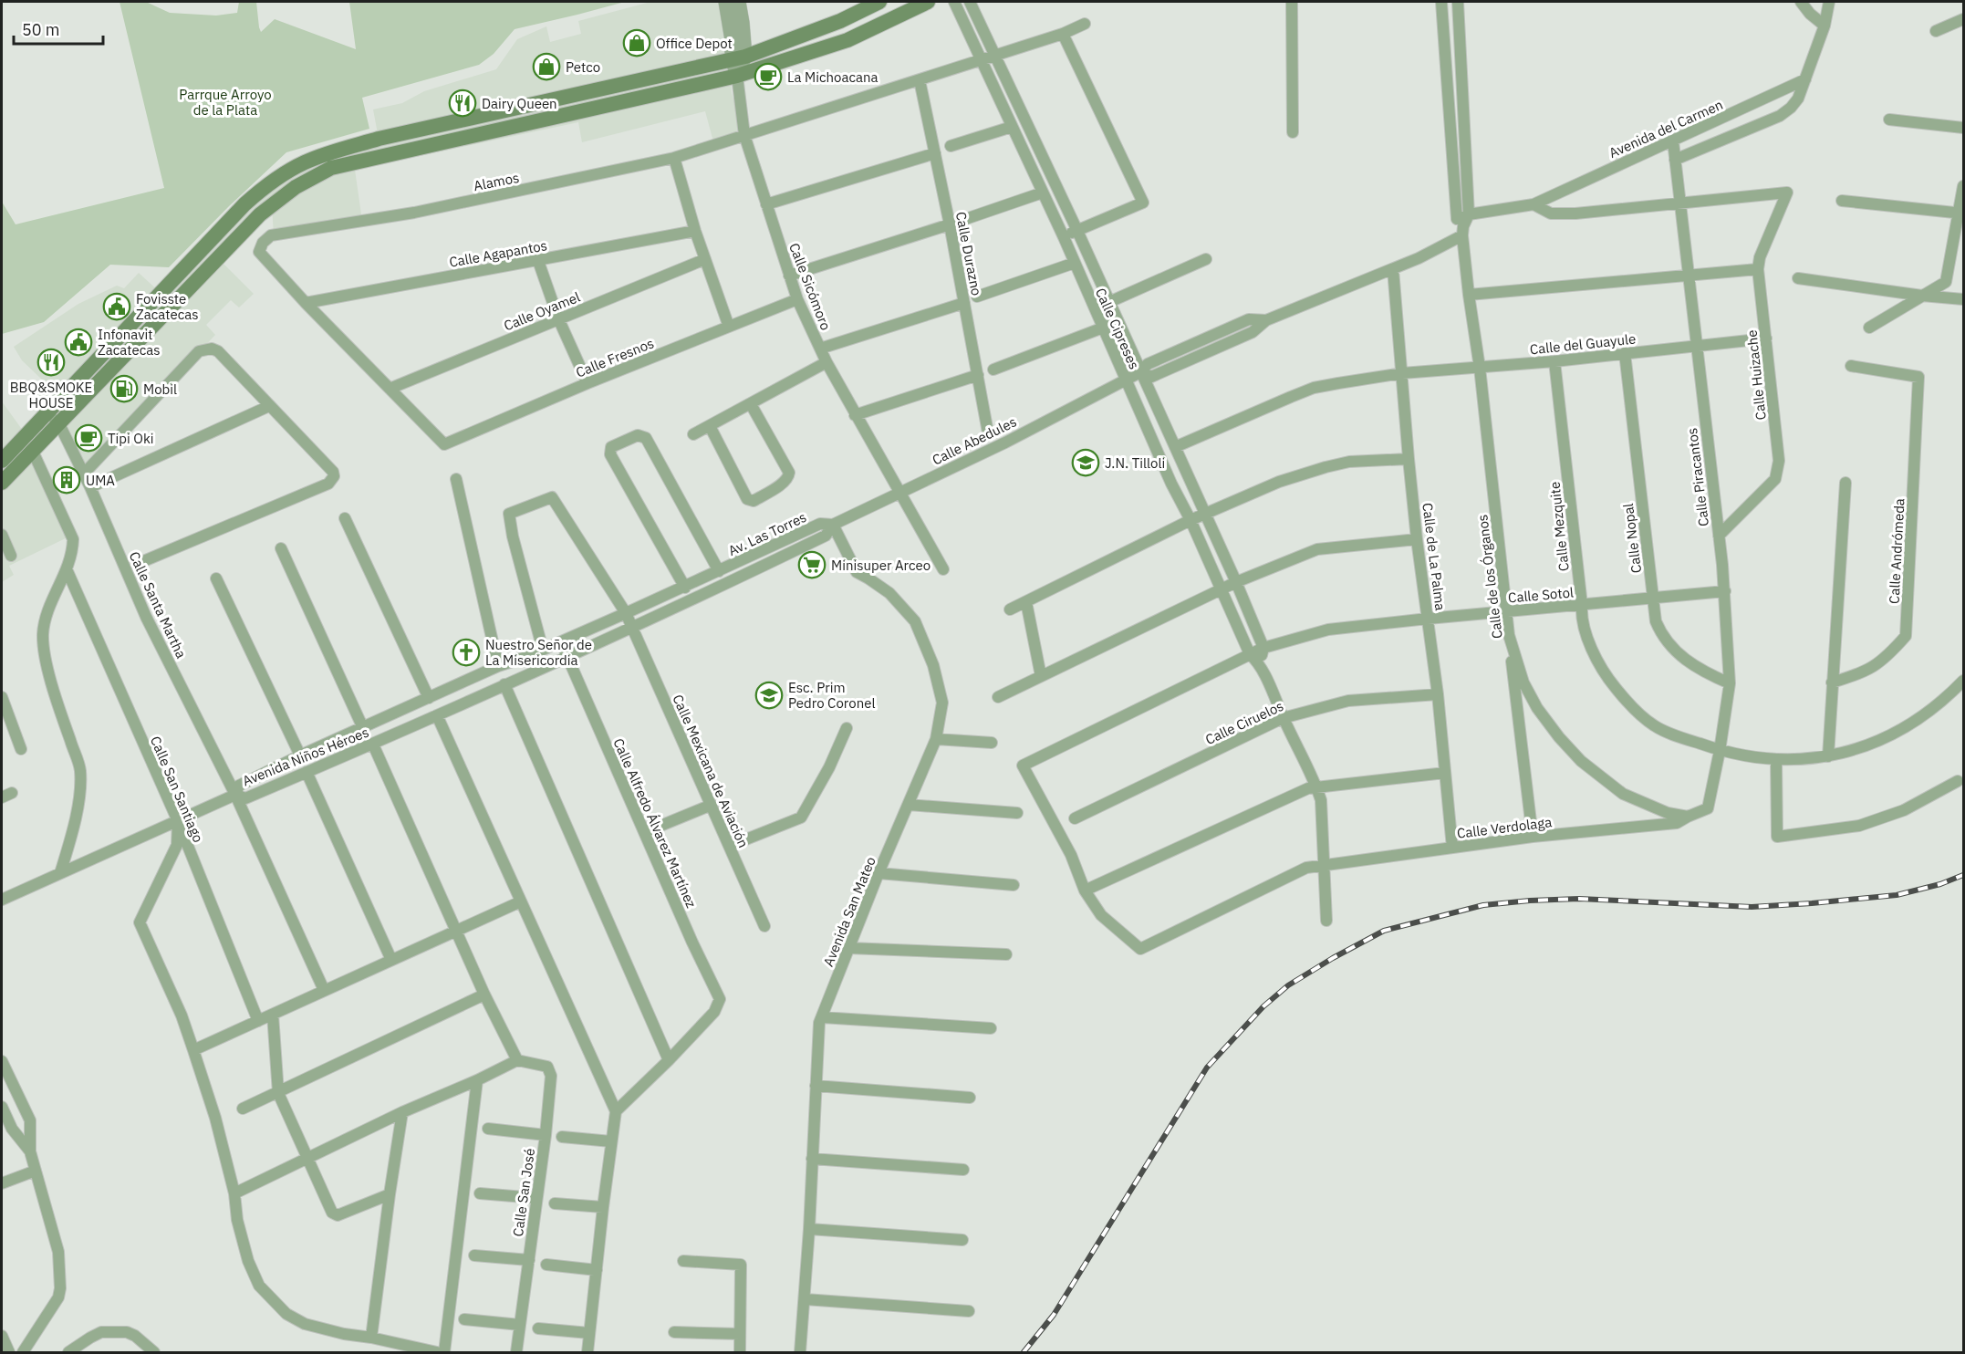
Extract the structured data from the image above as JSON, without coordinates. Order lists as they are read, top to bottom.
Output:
{
  "streets": {
    "street": [
      "Avenida del Carmen",
      "Alamos",
      "Calle Agapantos",
      "Calle Durazno",
      "Calle Sicómoro",
      "Calle Oyamel",
      "Calle Cipreses",
      "Calle del Guayule",
      "Calle Fresnos",
      "Calle Huizache",
      "Calle Abedules",
      "Calle Piracantos",
      "Calle Mezquite",
      "Av. Las Torres",
      "Calle Nopal",
      "Calle Andrómeda",
      "Calle de La Palma",
      "Calle de los Órganos",
      "Calle Sotol",
      "Calle Santa Martha",
      "Calle Ciruelos",
      "Avenida Niños Héroes",
      "Calle Mexicana de Aviación",
      "Calle San Santiago",
      "Calle Alfredo Álvarez Martínez",
      "Calle Verdolaga",
      "Avenida San Mateo",
      "Calle San José"
    ]
  },
  "crossings": [
    ["Avenida del Carmen", "Calle Piracantos"],
    ["Alamos", "Calle Agapantos"],
    ["Alamos", "Calle Durazno"],
    ["Alamos", "Calle Sicómoro"],
    ["Alamos", "Calle Cipreses"],
    ["Calle Sicómoro", "Calle Fresnos"],
    ["Calle Sicómoro", "Calle Abedules"],
    ["Calle Oyamel", "Calle Fresnos"],
    ["Calle Cipreses", "Calle del Guayule"],
    ["Calle Cipreses", "Calle Abedules"],
    ["Calle Cipreses", "Calle Sotol"],
    ["Calle Cipreses", "Calle Ciruelos"],
    ["Calle Cipreses", "Calle Verdolaga"],
    ["Calle del Guayule", "Calle Huizache"],
    ["Calle del Guayule", "Calle Piracantos"],
    ["Calle del Guayule", "Calle Mezquite"],
    ["Calle del Guayule", "Calle Nopal"],
    ["Calle del Guayule", "Calle de La Palma"],
    ["Calle del Guayule", "Calle de los Órganos"],
    ["Calle Huizache", "Calle Piracantos"],
    ["Calle Abedules", "Av. Las Torres"],
    ["Calle Abedules", "Calle de La Palma"],
    ["Calle Abedules", "Calle de los Órganos"],
    ["Calle Abedules", "Avenida San Mateo"],
    ["Calle Piracantos", "Calle Mezquite"],
    ["Calle Piracantos", "Calle Nopal"],
    ["Calle Piracantos", "Calle de los Órganos"],
    ["Calle Piracantos", "Calle Sotol"],
    ["Calle Piracantos", "Calle Verdolaga"],
    ["Calle Mezquite", "Calle Sotol"],
    ["Av. Las Torres", "Avenida Niños Héroes"],
    ["Av. Las Torres", "Calle Mexicana de Aviación"],
    ["Av. Las Torres", "Calle Alfredo Álvarez Martínez"],
    ["Av. Las Torres", "Avenida San Mateo"],
    ["Calle Nopal", "Calle Sotol"],
    ["Calle de La Palma", "Calle Sotol"],
    ["Calle de La Palma", "Calle Ciruelos"],
    ["Calle de La Palma", "Calle Verdolaga"],
    ["Calle de los Órganos", "Calle Sotol"],
    ["Calle de los Órganos", "Calle Verdolaga"],
    ["Calle Sotol", "Calle Verdolaga"],
    ["Calle Santa Martha", "Avenida Niños Héroes"]
  ],
  "parks": ["Parrque Arroyo de la Plata"],
  "places": {
    "shop": ["Office Depot", "Petco"],
    "cafe": ["La Michoacana", "Tipi Oki"],
    "restaurant": ["Dairy Queen", "BBQ&SMOKE HOUSE"],
    "public building": ["Fovisste Zacatecas", "Infonavit Zacatecas"],
    "fuel station": ["Mobil"],
    "school or university": ["J.N. Tilloli", "Esc. Prim Pedro Coronel"],
    "building": ["UMA"],
    "supermarket": ["Minisuper Arceo"],
    "church": ["Nuestro Señor de La Misericordia"]
  },
  "scale_bar": "50 m"
}
